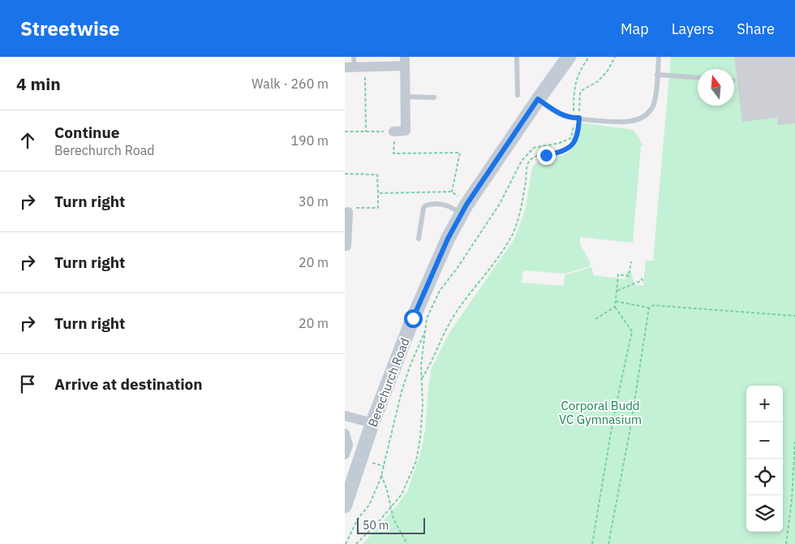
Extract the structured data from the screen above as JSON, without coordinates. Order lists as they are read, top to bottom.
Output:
{
  "streets": {
    "street": ["Berechurch Road"]
  },
  "parks": ["Corporal Budd VC Gymnasium"],
  "scale_bar": "50 m",
  "north": "top",
  "page": {
    "header": "Streetwise",
    "nav": ["Map", "Layers", "Share"],
    "heading": ["4 min", "Walk · 260 m"],
    "list": [
      ["Continue", "Berechurch Road", "190 m"],
      ["Turn right", "30 m"],
      ["Turn right", "20 m"],
      ["Turn right", "20 m"],
      "Arrive at destination"
    ],
    "map_buttons": ["+", "−"],
    "scale": "50 m"
  }
}
